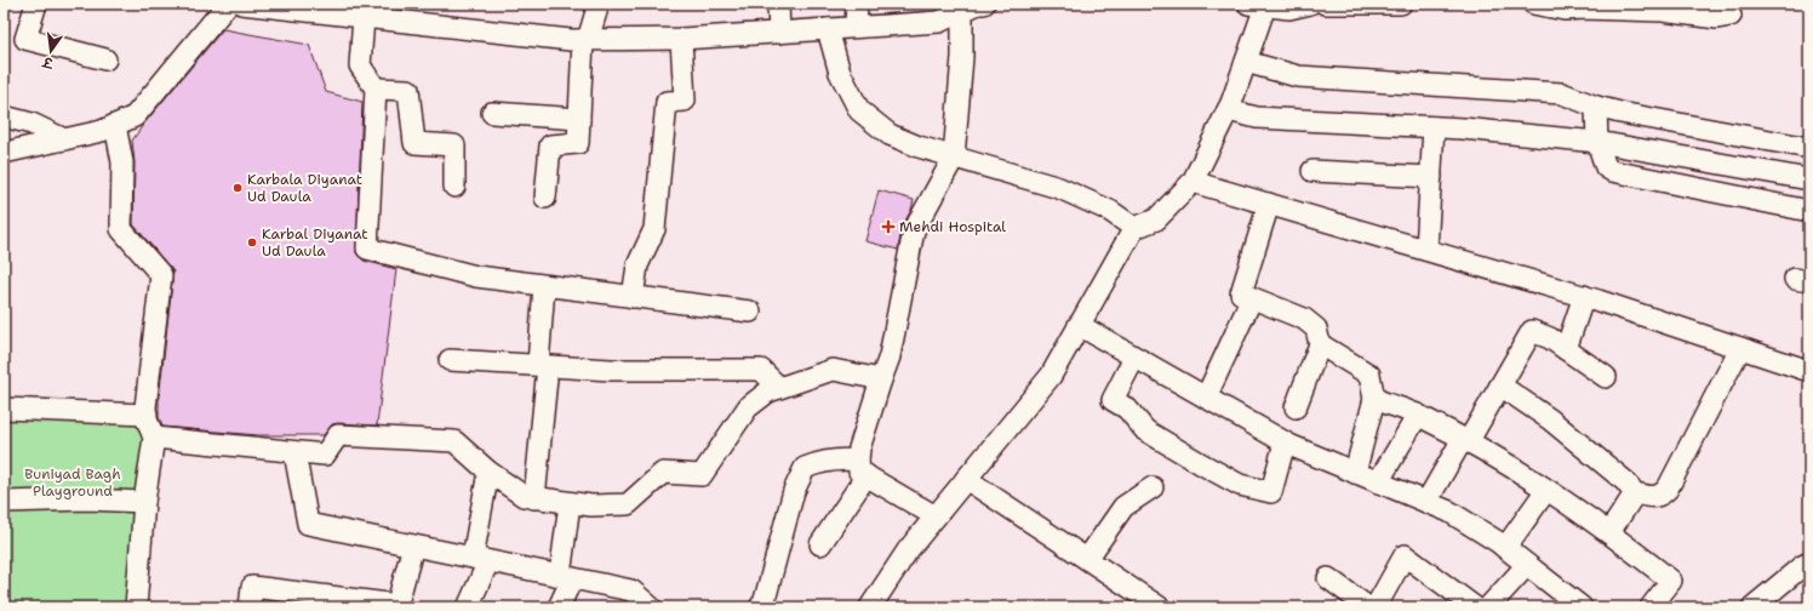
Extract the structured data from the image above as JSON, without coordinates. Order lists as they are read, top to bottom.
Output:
{
  "parks": ["Buniyad Bagh Playground"],
  "places": {
    "other": ["Karbala Diyanat Ud Daula", "Karbal Diyanat Ud Daula"],
    "health": ["Mehdi Hospital"]
  },
  "north": "bottom"
}
